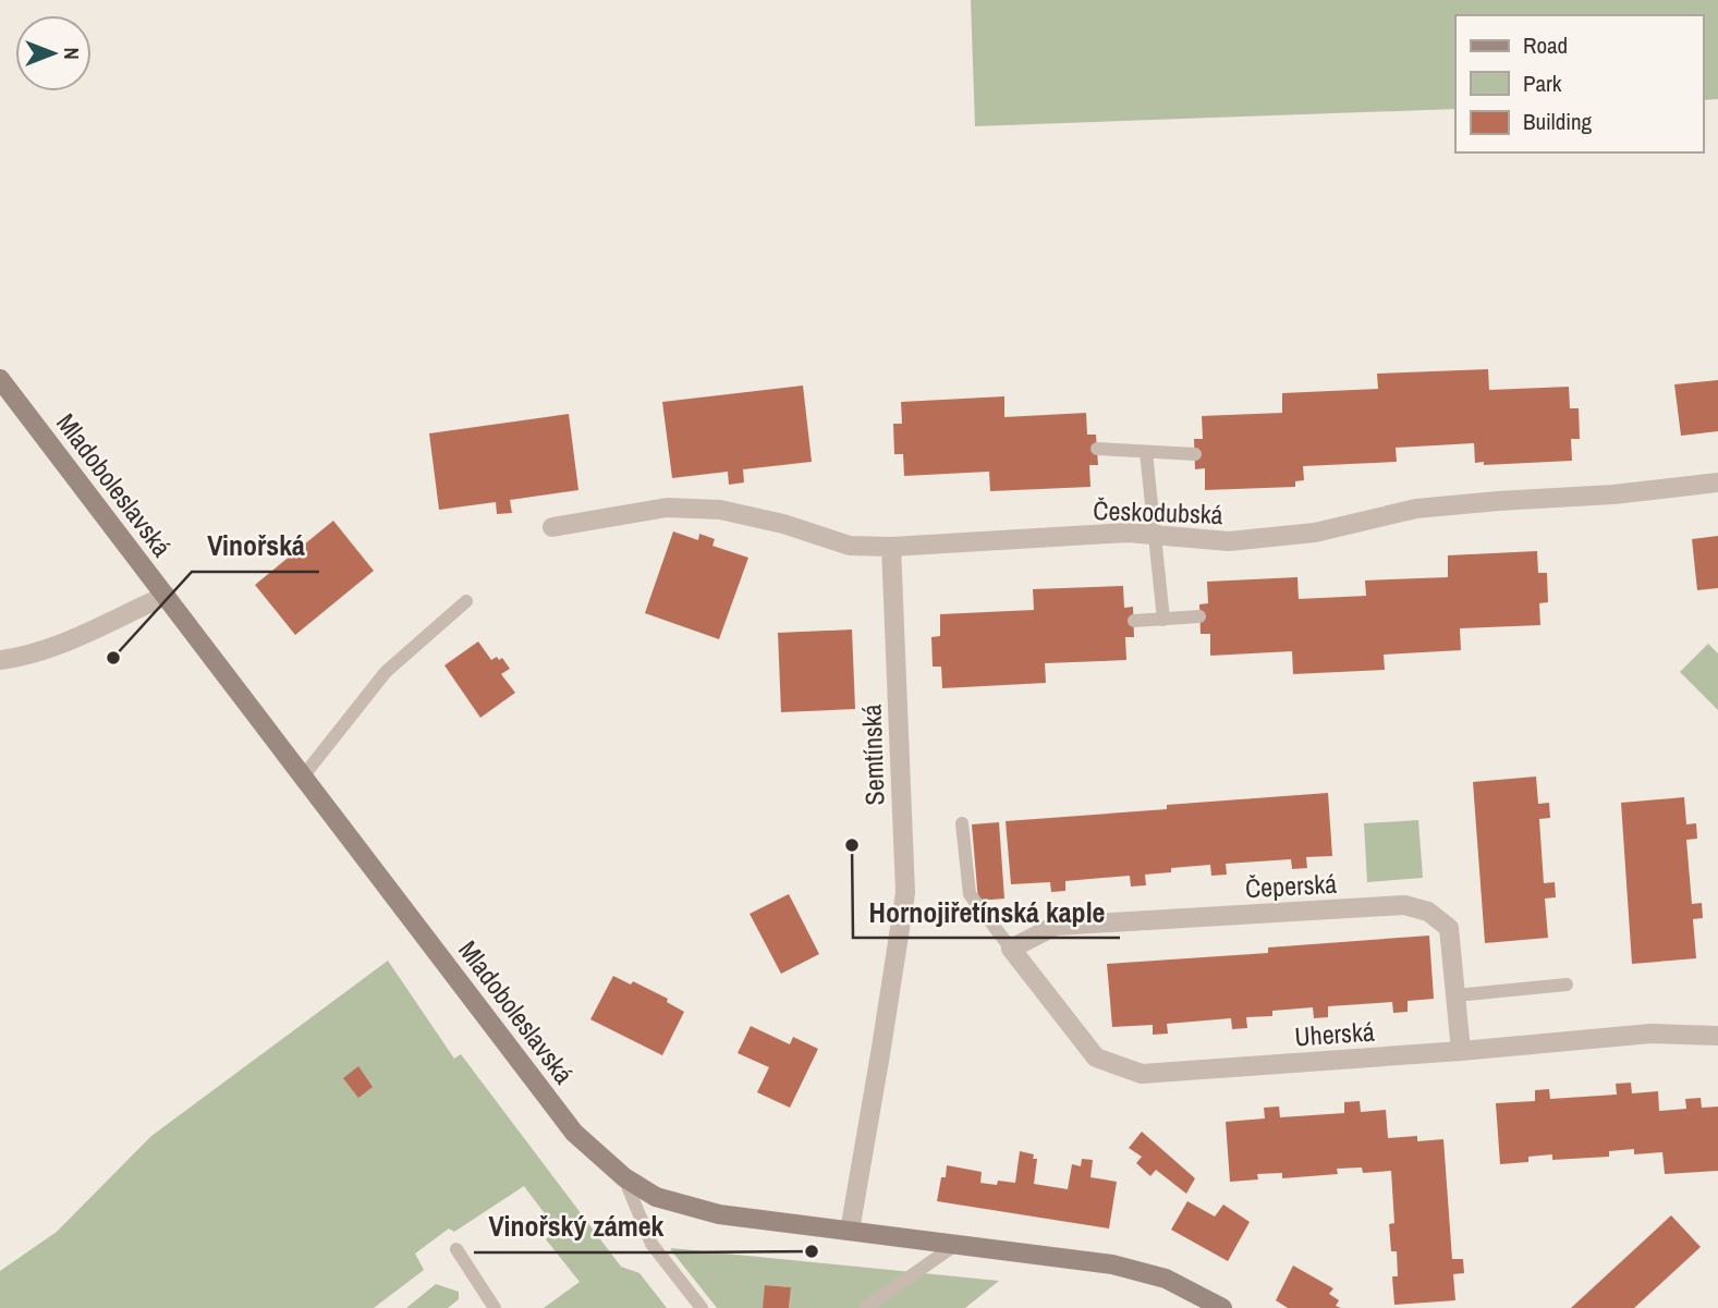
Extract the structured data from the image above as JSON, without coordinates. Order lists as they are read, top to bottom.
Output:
{
  "streets": {
    "main road": ["Mladoboleslavská"],
    "street": [
      "Českodubská",
      "Semtínská",
      "Čeperská",
      "Uherská"
    ]
  },
  "crossings": [
    ["Mladoboleslavská", "Semtínská"],
    ["Českodubská", "Semtínská"],
    ["Čeperská", "Uherská"]
  ],
  "places": ["Vinořská", "Hornojiřetínská kaple", "Vinořský zámek"],
  "legend": ["Road", "Park", "Building"],
  "north": "right"
}
